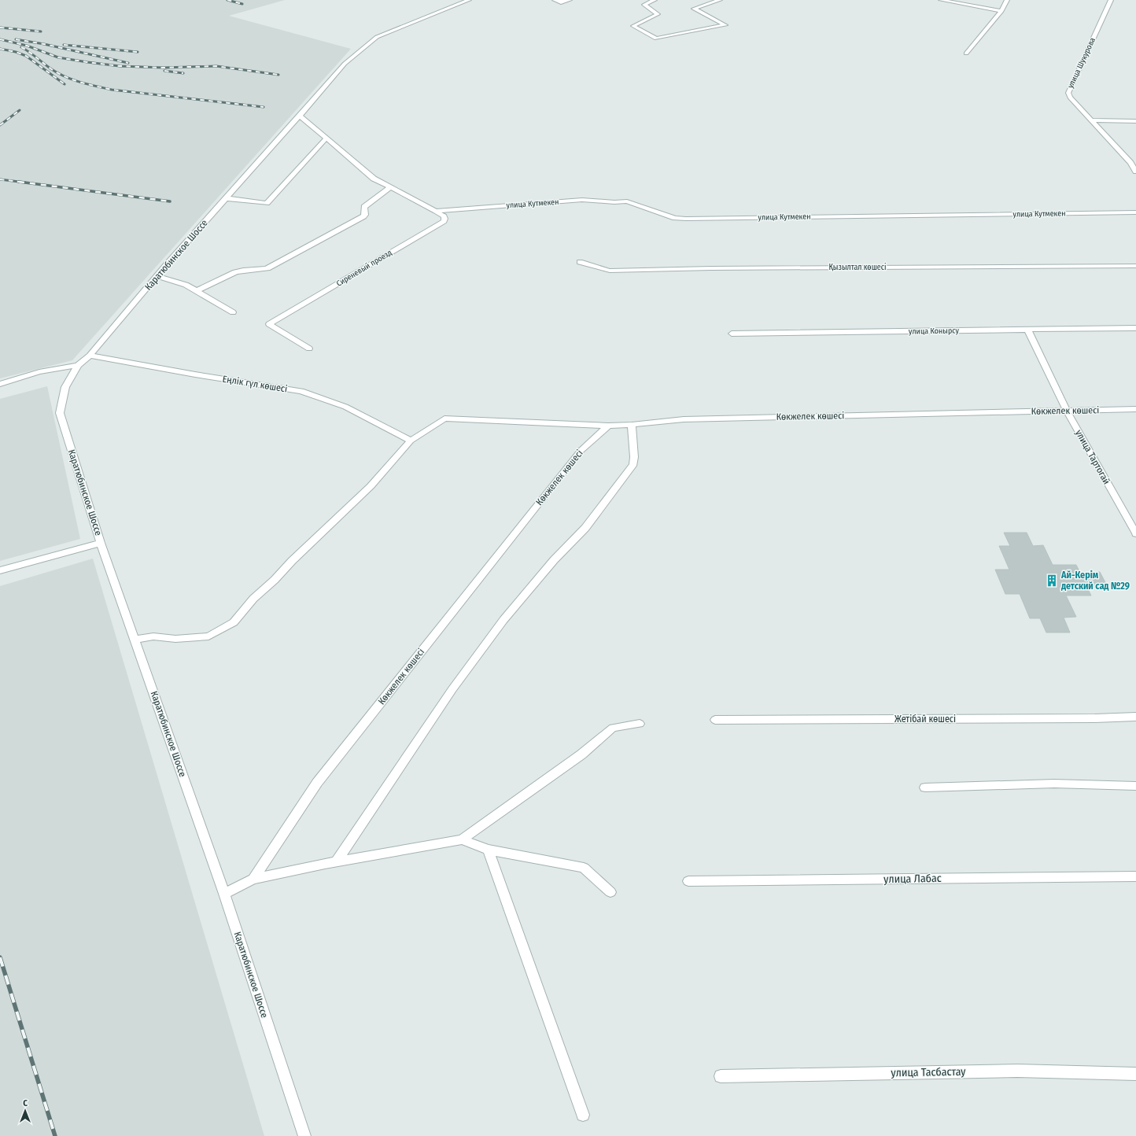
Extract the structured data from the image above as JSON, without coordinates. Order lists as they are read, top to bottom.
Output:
{
  "streets": {
    "street": [
      "улица Шукурова",
      "улица Кутмекен",
      "Каратюбинское Шоссе",
      "Қызылтал көшесі",
      "Сиреневый проезд",
      "улица Конырсу",
      "Еңлік гүл көшесі",
      "Көкжелек көшесі",
      "улица Тартогай",
      "Жетібай көшесі",
      "улица Лабас",
      "улица Тасбастау"
    ]
  },
  "crossings": [
    ["улица Кутмекен", "Сиреневый проезд"],
    ["Каратюбинское Шоссе", "Еңлік гүл көшесі"],
    ["улица Конырсу", "улица Тартогай"],
    ["Көкжелек көшесі", "улица Тартогай"]
  ],
  "places": {
    "building": ["Ай-Керім детский сад №29"]
  },
  "north": "top"
}
